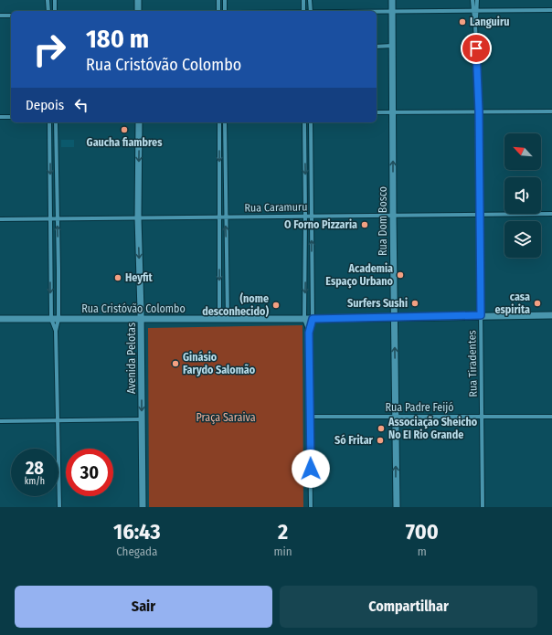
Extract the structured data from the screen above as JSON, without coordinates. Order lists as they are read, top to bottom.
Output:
{
  "streets": {
    "street": [
      "Rua Caramuru",
      "Rua Dom Bosco",
      "Rua Cristóvão Colombo",
      "Avenida Pelotas",
      "Rua Tiradentes",
      "Rua Padre Feijó"
    ]
  },
  "crossings": [
    ["Rua Caramuru", "Rua Dom Bosco"],
    ["Rua Caramuru", "Avenida Pelotas"],
    ["Rua Caramuru", "Rua Tiradentes"],
    ["Rua Dom Bosco", "Rua Cristóvão Colombo"],
    ["Rua Dom Bosco", "Rua Padre Feijó"],
    ["Rua Cristóvão Colombo", "Avenida Pelotas"],
    ["Rua Cristóvão Colombo", "Rua Tiradentes"],
    ["Rua Tiradentes", "Rua Padre Feijó"]
  ],
  "one_way": ["Rua Dom Bosco", "Avenida Pelotas"],
  "parks": ["Praça Saraiva"],
  "places": [
    "Languiru",
    "Gaucha fiambres",
    "O Forno Pizzaria",
    "Academia Espaço Urbano",
    "Heyfit",
    "Surfers Sushi",
    "casa espirita",
    "(nome desconhecido)",
    "Ginásio Farydo Salomão",
    "Associação Sheicho No EI Rio Grande",
    "Só Fritar"
  ],
  "north": "top left",
  "page": {
    "turn": ["180 m", "Rua Cristóvão Colombo"],
    "then": "Depois",
    "speed": "28 km/h",
    "limit": "30",
    "eta": [
      "16:43",
      "Chegada",
      "2",
      "min",
      "700",
      "m"
    ],
    "buttons": ["Sair", "Compartilhar"]
  }
}
